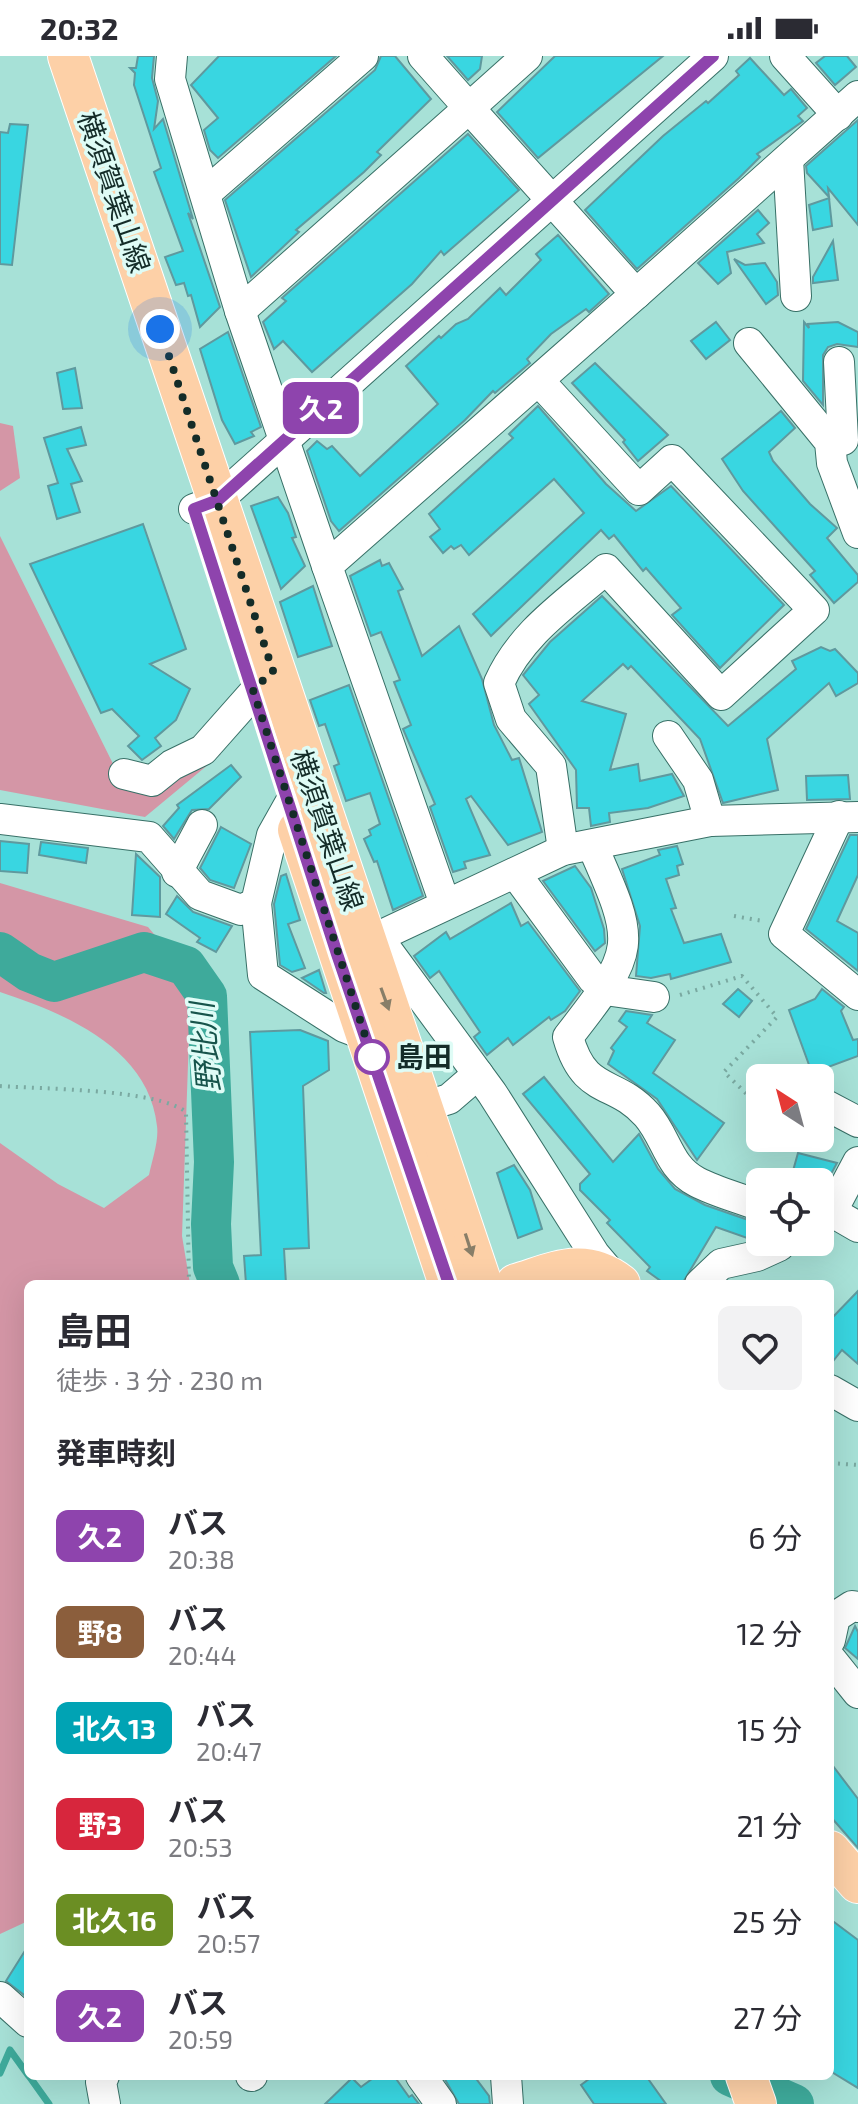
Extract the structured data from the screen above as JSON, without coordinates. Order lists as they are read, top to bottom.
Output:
{
  "streets": {
    "main road": ["横須賀葉山線"]
  },
  "water": ["野比川"],
  "places": ["島田"],
  "lines": ["bus line 久2"],
  "north": "top left",
  "page": {
    "status": "20:32",
    "on_map": "久2",
    "heading": [
      ["島田", "徒歩 · 3 分 · 230 m"],
      "発車時刻"
    ],
    "list": [
      {
        "mark": "久2",
        "name": "バス",
        "note": "20:38",
        "value": "6 分"
      },
      {
        "mark": "野8",
        "name": "バス",
        "note": "20:44",
        "value": "12 分"
      },
      {
        "mark": "北久13",
        "name": "バス",
        "note": "20:47",
        "value": "15 分"
      },
      {
        "mark": "野3",
        "name": "バス",
        "note": "20:53",
        "value": "21 分"
      },
      {
        "mark": "北久16",
        "name": "バス",
        "note": "20:57",
        "value": "25 分"
      },
      {
        "mark": "久2",
        "name": "バス",
        "note": "20:59",
        "value": "27 分"
      }
    ]
  }
}
